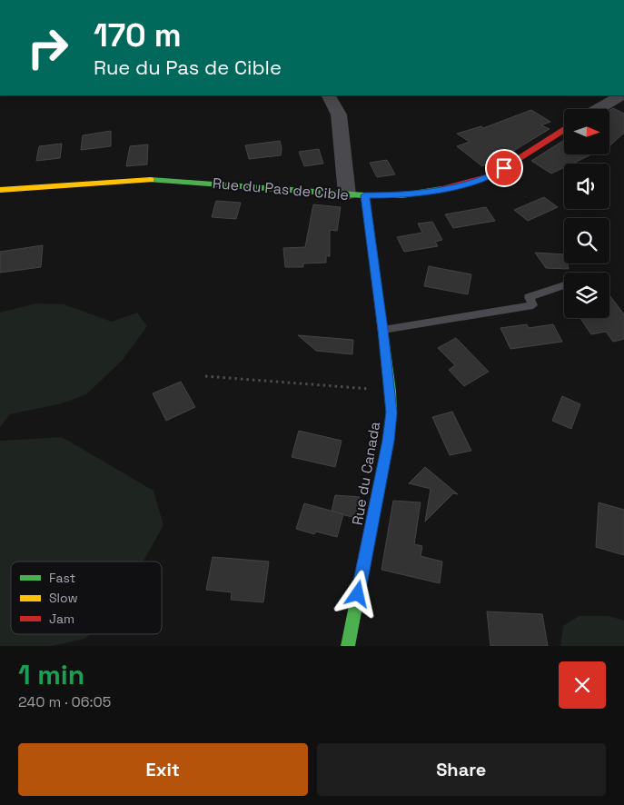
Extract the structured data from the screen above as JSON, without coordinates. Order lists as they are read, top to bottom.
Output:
{
  "streets": {
    "street": ["Rue du Pas de Cible", "Rue du Canada"]
  },
  "crossings": [
    ["Rue du Pas de Cible", "Rue du Canada"]
  ],
  "legend": ["Fast", "Slow", "Jam"],
  "north": "right",
  "page": {
    "turn": ["170 m", "Rue du Pas de Cible"],
    "heading": ["1 min", "240 m · 06:05"],
    "buttons": ["Exit", "Share"]
  }
}
